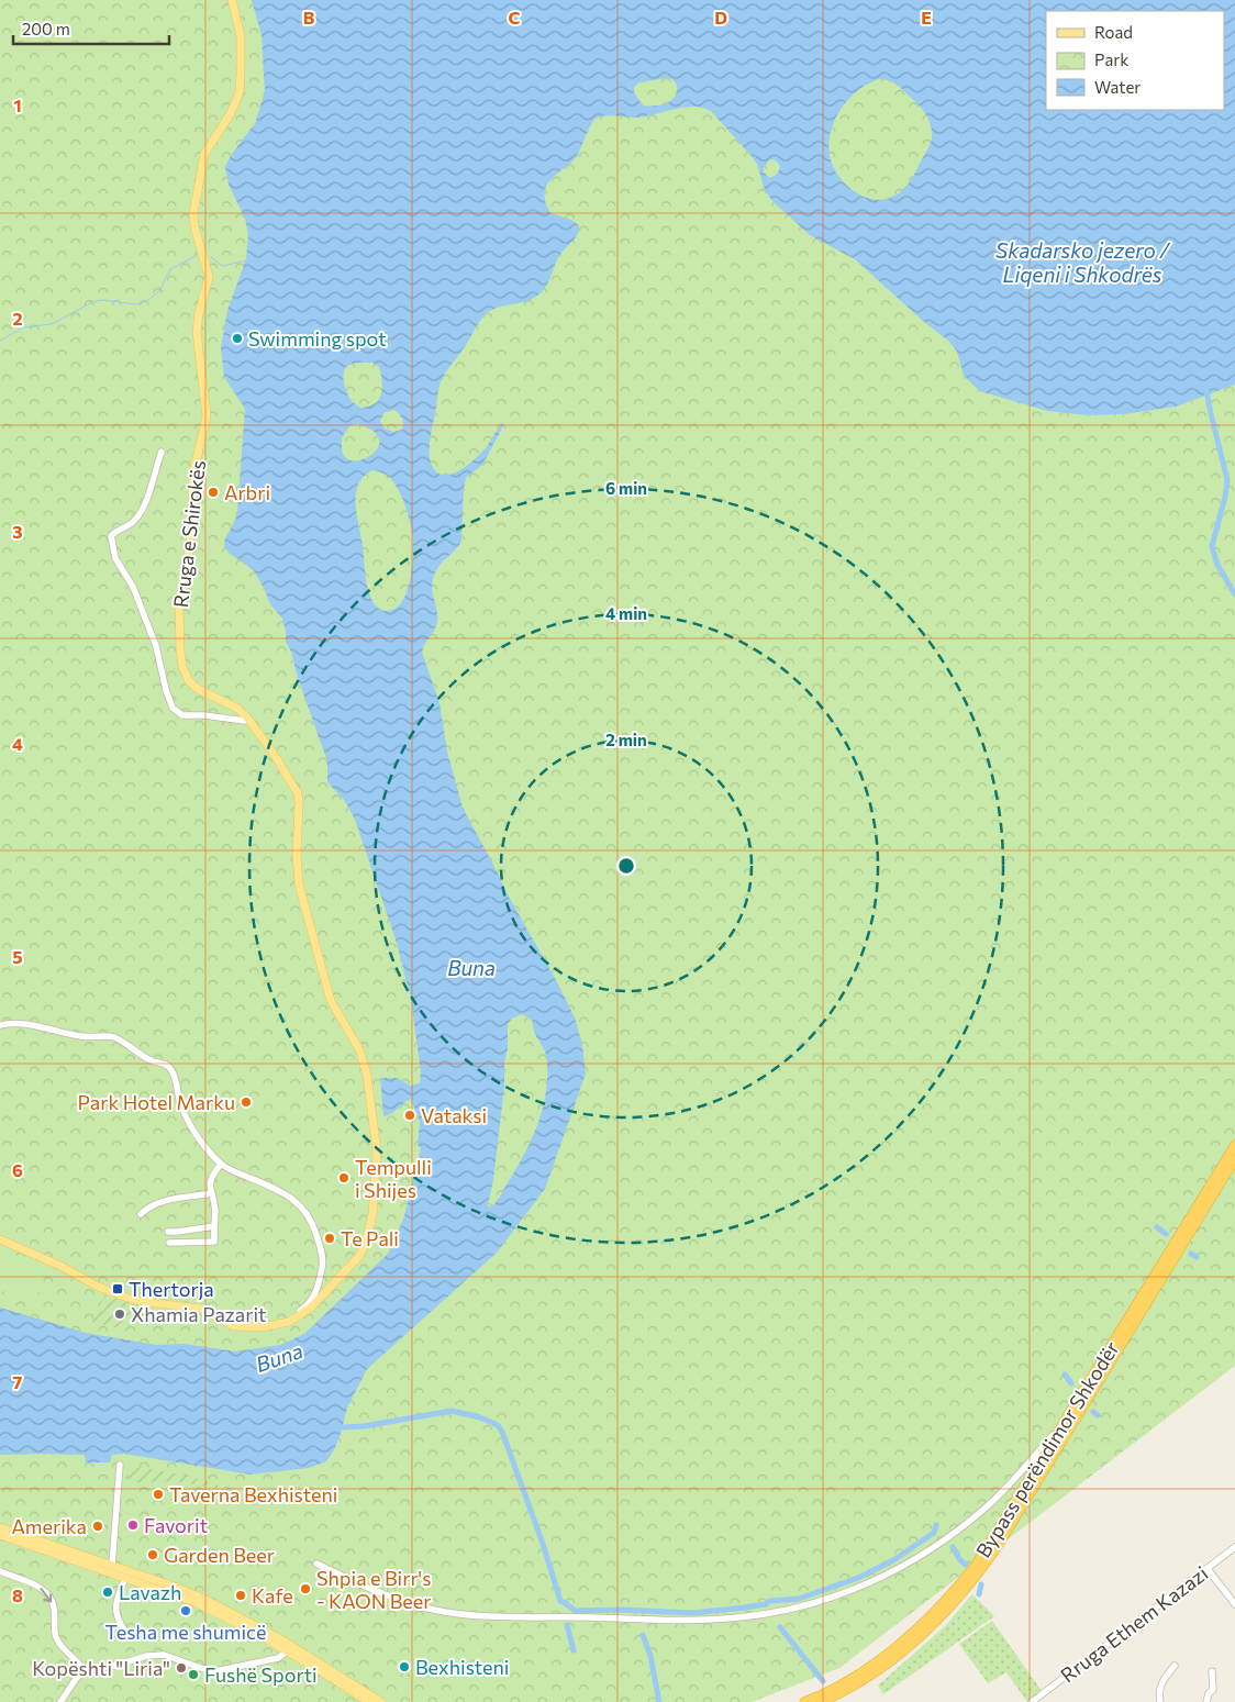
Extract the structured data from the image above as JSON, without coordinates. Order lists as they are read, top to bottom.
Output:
{
  "streets": {
    "highway": ["Bypass perëndimor Shkodër"],
    "main road": ["Rruga e Shirokës"],
    "street": ["Rruga Ethem Kazazi"]
  },
  "water": ["Skadarsko jezero / Liqeni i Shkodrës", "Buna"],
  "places": {
    "other": [
      "Swimming spot",
      "Arbri",
      "Park Hotel Marku",
      "Vataksi",
      "Tempulli i Shijes",
      "Te Pali",
      "Xhamia Pazarit",
      "Taverna Bexhisteni",
      "Favorit",
      "Amerika",
      "Garden Beer",
      "Shpia e Birr's - KAON Beer",
      "Lavazh",
      "Kafe",
      "Tesha me shumicë",
      "Bexhisteni",
      "Kopështi \"Liria\"",
      "Fushë Sporti"
    ],
    "transit": ["Thertorja"]
  },
  "legend": ["Road", "Park", "Water"],
  "scale_bar": "200 m",
  "grid": {
    "columns": [
      "B",
      "C",
      "D",
      "E"
    ],
    "rows": [
      "1",
      "2",
      "3",
      "4",
      "5",
      "6",
      "7",
      "8"
    ]
  },
  "rings": ["6 min", "4 min", "2 min"]
}
